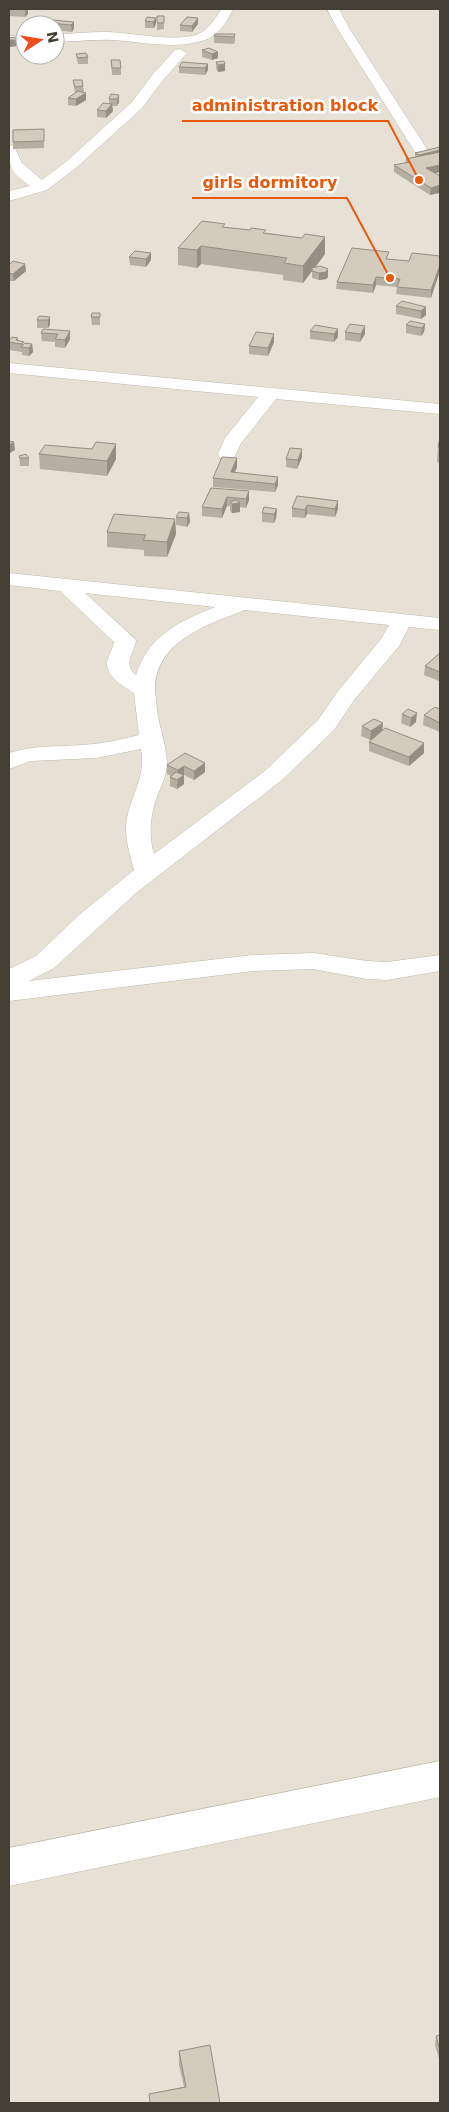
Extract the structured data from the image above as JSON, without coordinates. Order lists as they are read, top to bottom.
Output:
{
  "places": ["administration block", "girls dormitory"],
  "north": "right"
}
